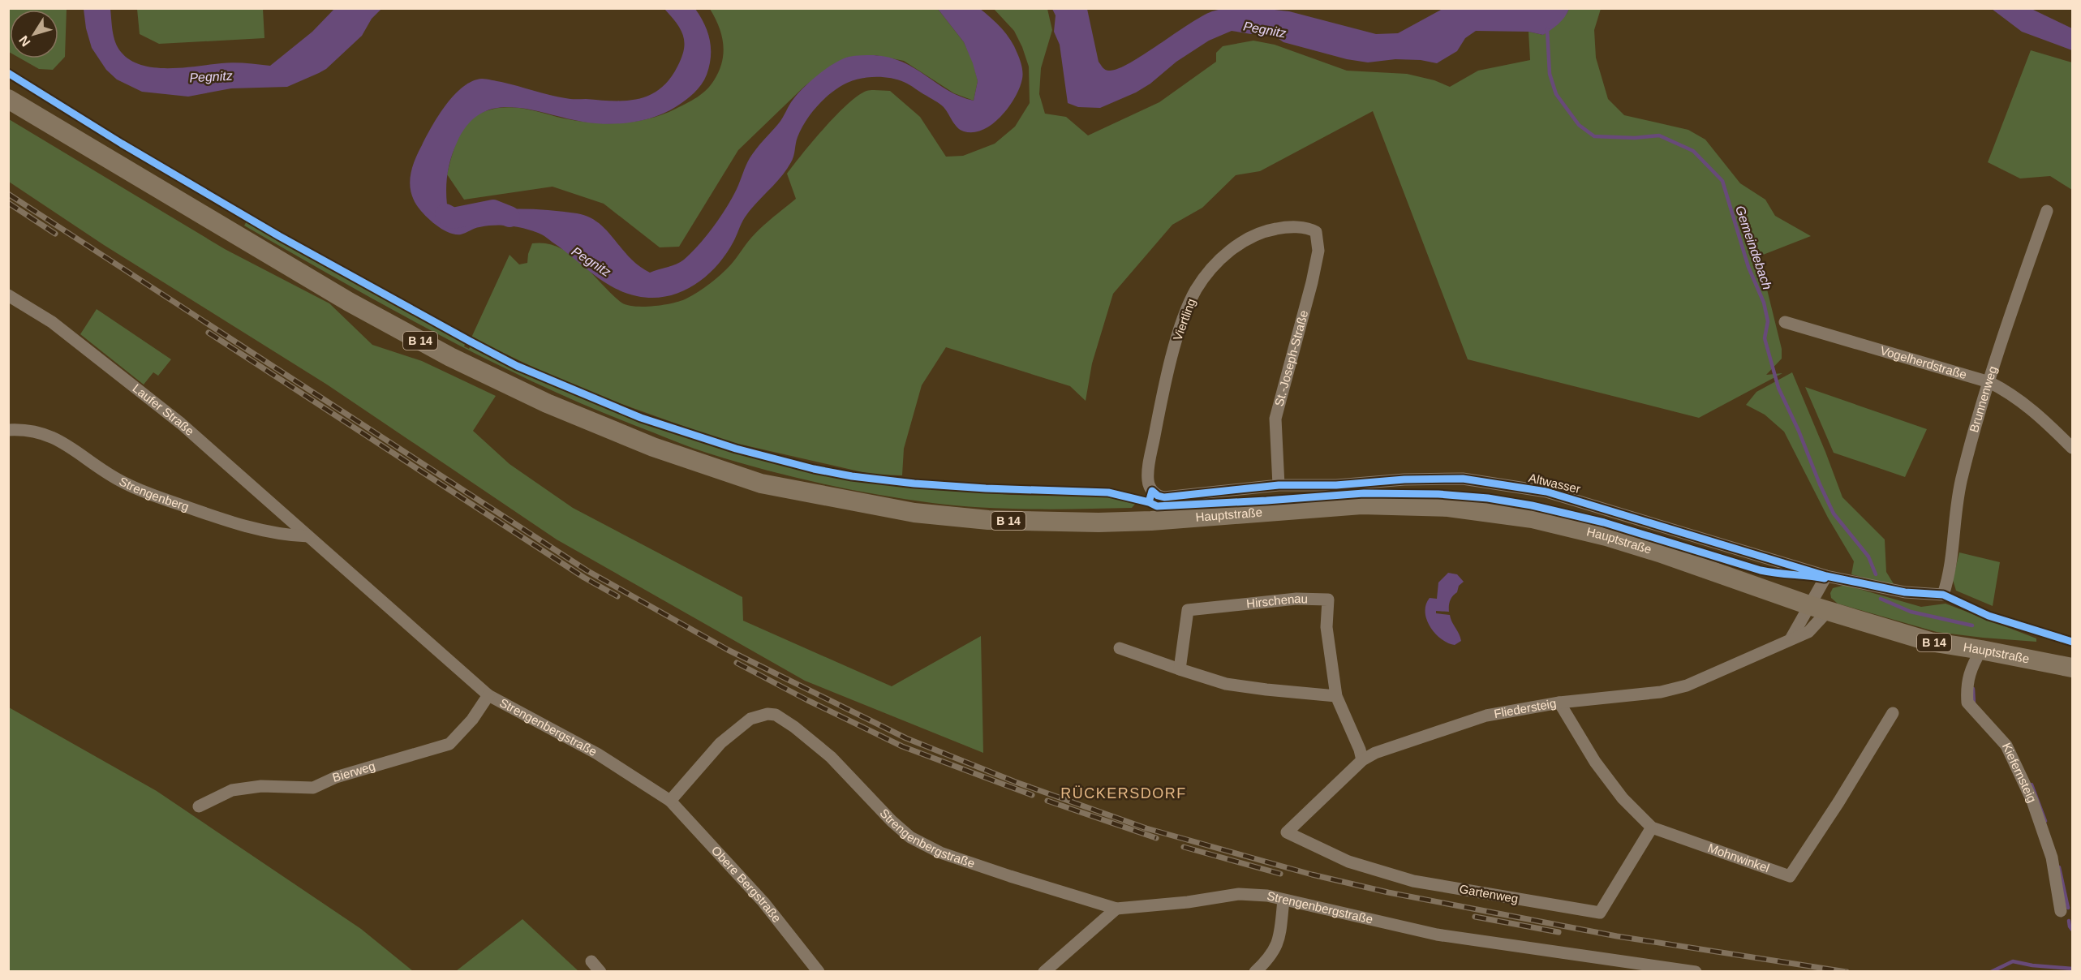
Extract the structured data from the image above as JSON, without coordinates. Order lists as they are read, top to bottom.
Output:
{
  "streets": {
    "main road": ["B 14", "Hauptstraße"],
    "street": [
      "Viertling",
      "St.-Joseph-Straße",
      "Vogelherdstraße",
      "Brunnenweg",
      "Laufer Straße",
      "Altwasser",
      "Strengenberg",
      "Hirschenau",
      "Fliedersteig",
      "Strengenbergstraße",
      "Bierweg",
      "Kiefernsteig",
      "Mohnwinkel",
      "Obere Bergstraße",
      "Gartenweg"
    ]
  },
  "crossings": [
    ["Viertling", "St.-Joseph-Straße"],
    ["Viertling", "Altwasser"],
    ["St.-Joseph-Straße", "Altwasser"],
    ["Vogelherdstraße", "Brunnenweg"],
    ["Brunnenweg", "Altwasser"],
    ["Laufer Straße", "Strengenberg"],
    ["Laufer Straße", "Strengenbergstraße"],
    ["Strengenberg", "Strengenbergstraße"],
    ["Hauptstraße", "Fliedersteig"],
    ["Hauptstraße", "Kiefernsteig"],
    ["Hirschenau", "Fliedersteig"],
    ["Fliedersteig", "Mohnwinkel"],
    ["Fliedersteig", "Gartenweg"],
    ["Strengenbergstraße", "Bierweg"],
    ["Strengenbergstraße", "Obere Bergstraße"],
    ["Mohnwinkel", "Gartenweg"]
  ],
  "districts": ["RÜCKERSDORF"],
  "water": ["Pegnitz", "Gemeindebach"],
  "north": "bottom left"
}
